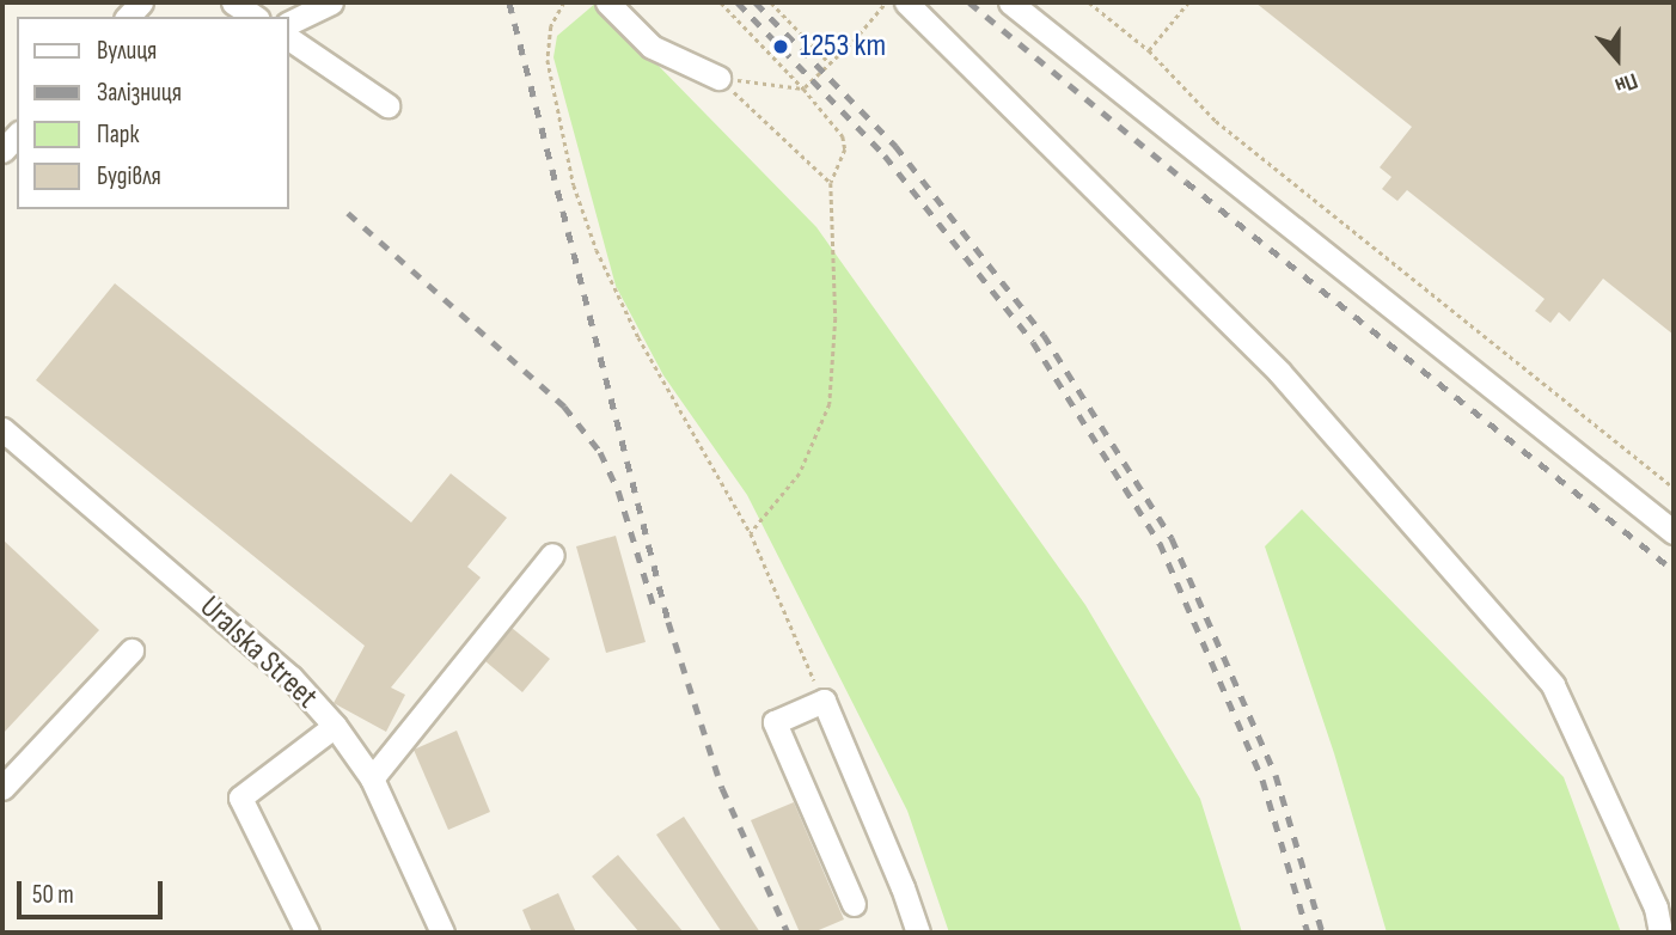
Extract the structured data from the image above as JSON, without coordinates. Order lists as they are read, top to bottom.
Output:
{
  "streets": {
    "street": ["Uralska Street"]
  },
  "places": ["1253 km"],
  "legend": [
    "Вулиця",
    "Залізниця",
    "Парк",
    "Будівля"
  ],
  "scale_bar": "50 m",
  "north": "bottom"
}
